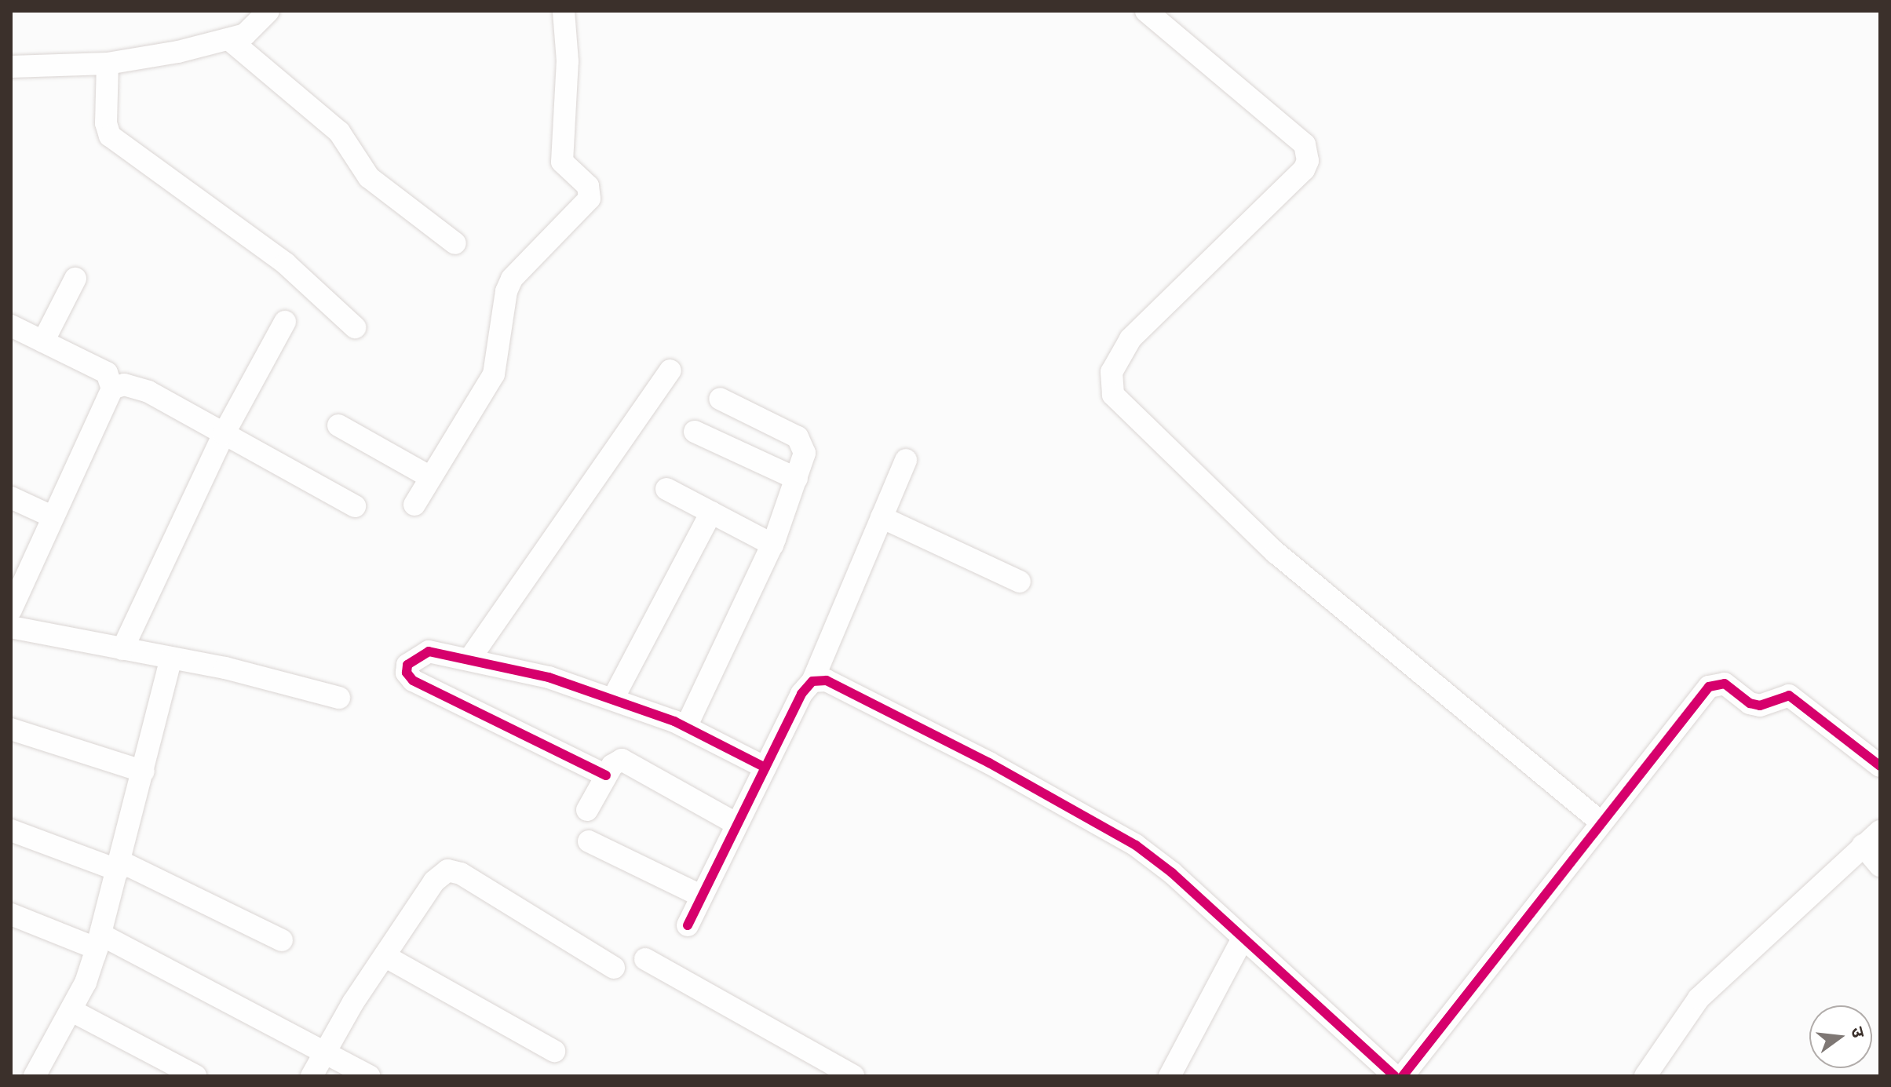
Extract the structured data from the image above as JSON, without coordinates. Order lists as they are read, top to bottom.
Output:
{
  "north": "right"
}
